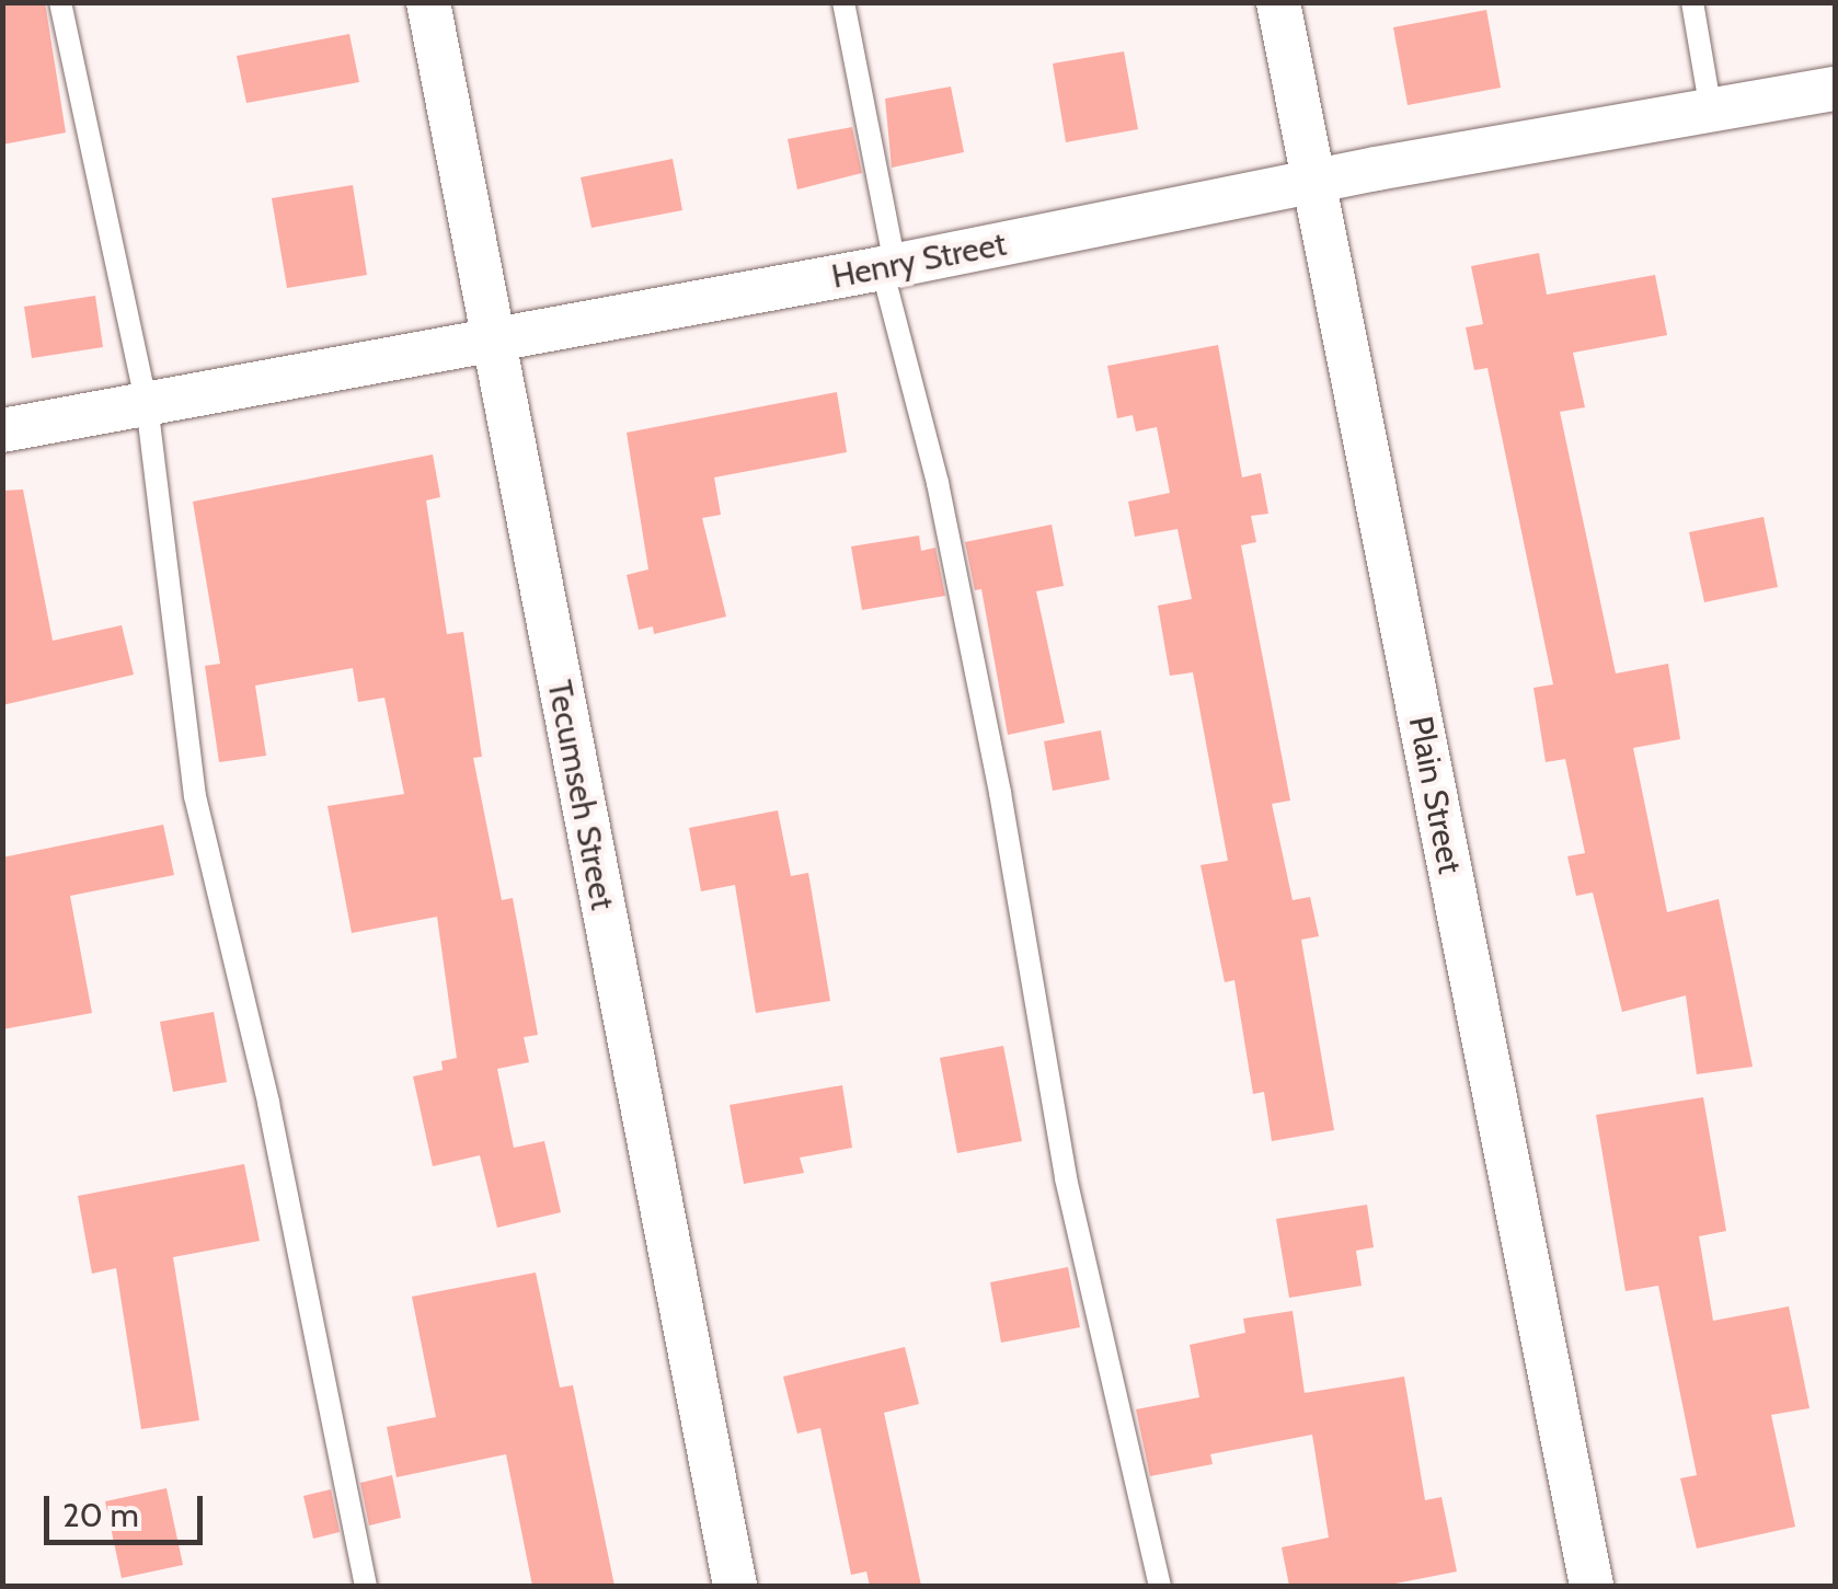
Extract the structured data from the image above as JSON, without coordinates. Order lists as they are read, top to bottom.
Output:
{
  "streets": {
    "street": ["Henry Street", "Tecumseh Street", "Plain Street"]
  },
  "crossings": [
    ["Henry Street", "Tecumseh Street"],
    ["Henry Street", "Plain Street"]
  ],
  "scale_bar": "20 m"
}
